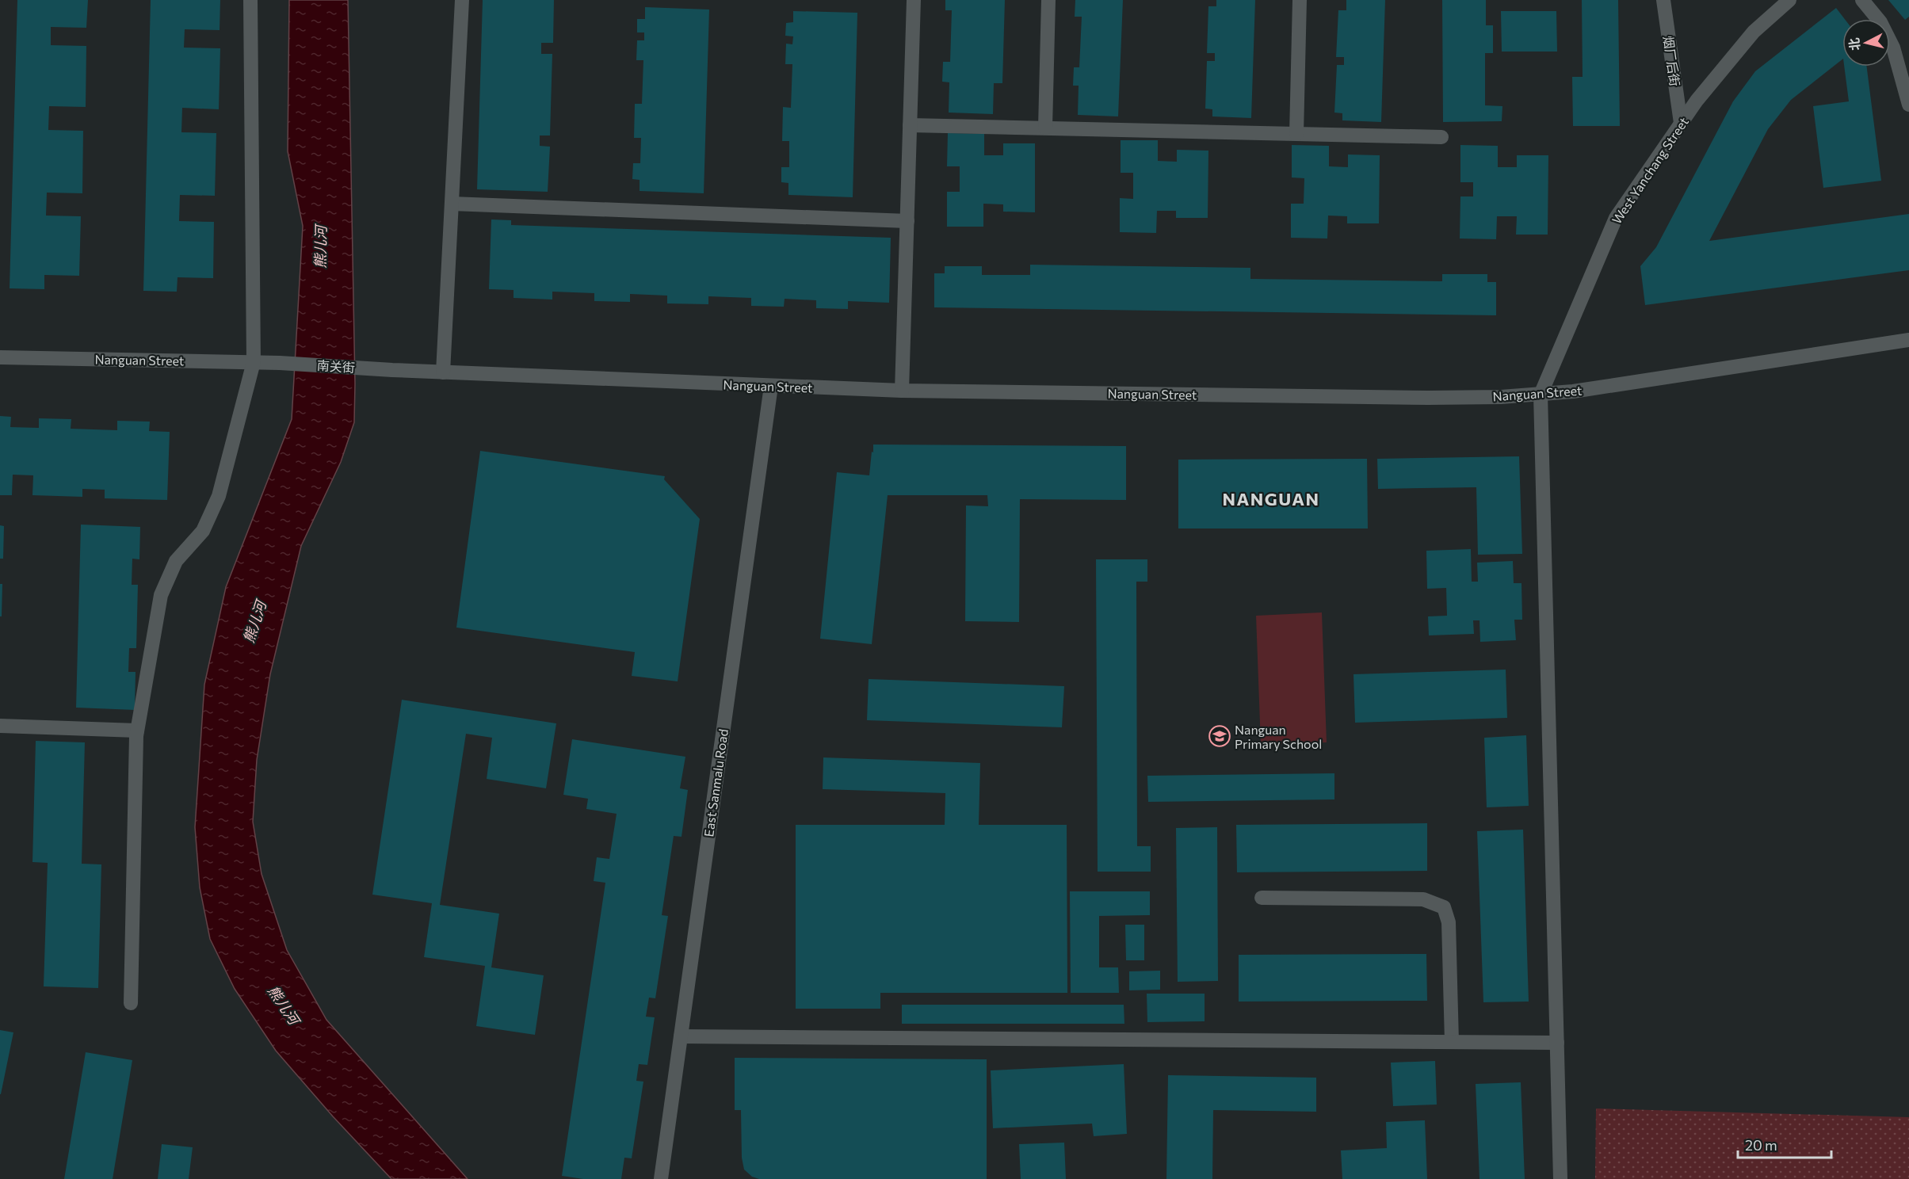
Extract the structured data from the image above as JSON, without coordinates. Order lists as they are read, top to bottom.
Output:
{
  "streets": {
    "street": [
      "烟厂后街",
      "West Yanchang Street",
      "Nanguan Street",
      "南关街",
      "East Sanmalu Road"
    ]
  },
  "crossings": [
    ["烟厂后街", "West Yanchang Street"],
    ["West Yanchang Street", "Nanguan Street"],
    ["Nanguan Street", "南关街"],
    ["Nanguan Street", "East Sanmalu Road"]
  ],
  "districts": ["NANGUAN"],
  "water": ["熊儿河"],
  "places": {
    "school or university": ["Nanguan Primary School"]
  },
  "scale_bar": "20 m",
  "north": "left"
}
